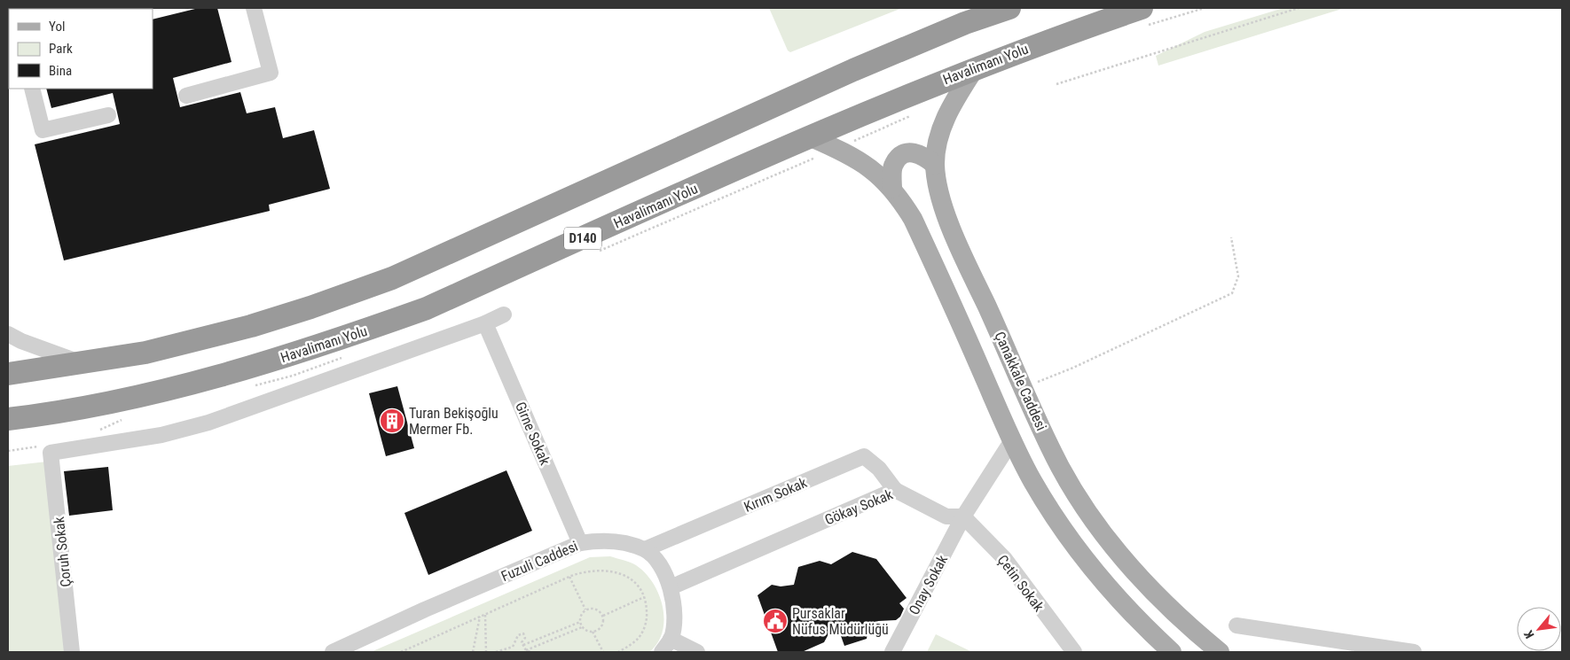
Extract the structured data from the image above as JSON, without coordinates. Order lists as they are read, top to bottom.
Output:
{
  "streets": {
    "highway": ["Havalimanı Yolu", "D140"],
    "main road": ["Çanakkale Caddesi"],
    "street": [
      "Girne Sokak",
      "Kırım Sokak",
      "Gökay Sokak",
      "Çoruh Sokak",
      "Fuzuli Caddesi",
      "Çetin Sokak",
      "Onay Sokak"
    ]
  },
  "crossings": [
    ["Havalimanı Yolu", "Çanakkale Caddesi"],
    ["Girne Sokak", "Çoruh Sokak"],
    ["Girne Sokak", "Fuzuli Caddesi"],
    ["Kırım Sokak", "Gökay Sokak"],
    ["Kırım Sokak", "Fuzuli Caddesi"],
    ["Gökay Sokak", "Çetin Sokak"],
    ["Gökay Sokak", "Onay Sokak"],
    ["Çetin Sokak", "Onay Sokak"]
  ],
  "places": {
    "building": ["Turan Bekişoğlu Mermer Fb."],
    "public building": ["Pursaklar Nüfus Müdürlüğü"]
  },
  "legend": ["Yol", "Park", "Bina"],
  "north": "bottom left"
}
